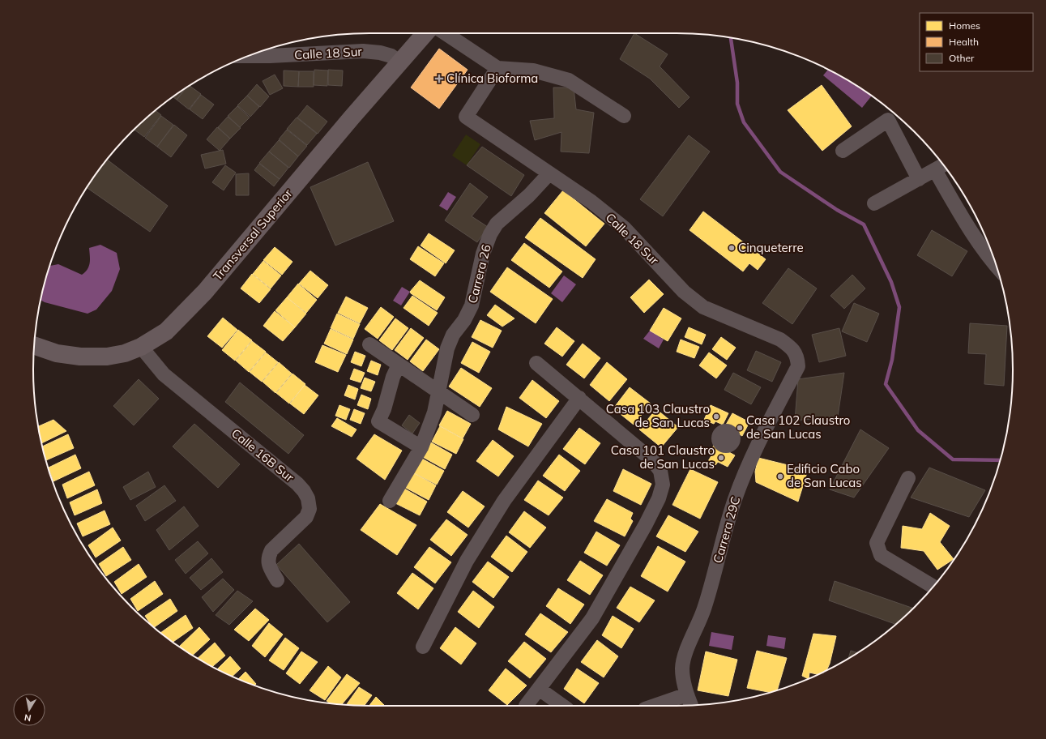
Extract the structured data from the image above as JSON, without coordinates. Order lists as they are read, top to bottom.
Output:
{
  "streets": {
    "main road": ["Transversal Superior"],
    "street": [
      "Calle 18 Sur",
      "Carrera 26",
      "Calle 16B Sur",
      "Carrera 29C"
    ]
  },
  "crossings": [
    ["Calle 18 Sur", "Transversal Superior"],
    ["Calle 18 Sur", "Carrera 26"],
    ["Calle 18 Sur", "Carrera 29C"],
    ["Transversal Superior", "Calle 16B Sur"]
  ],
  "places": {
    "health": ["Clínica Bioforma"],
    "other": [
      "Cinqueterre",
      "Casa 103 Claustro de San Lucas",
      "Casa 102 Claustro de San Lucas",
      "Casa 101 Claustro de San Lucas",
      "Edificio Cabo de San Lucas"
    ]
  },
  "legend": ["Homes", "Health", "Other"],
  "north": "bottom"
}
